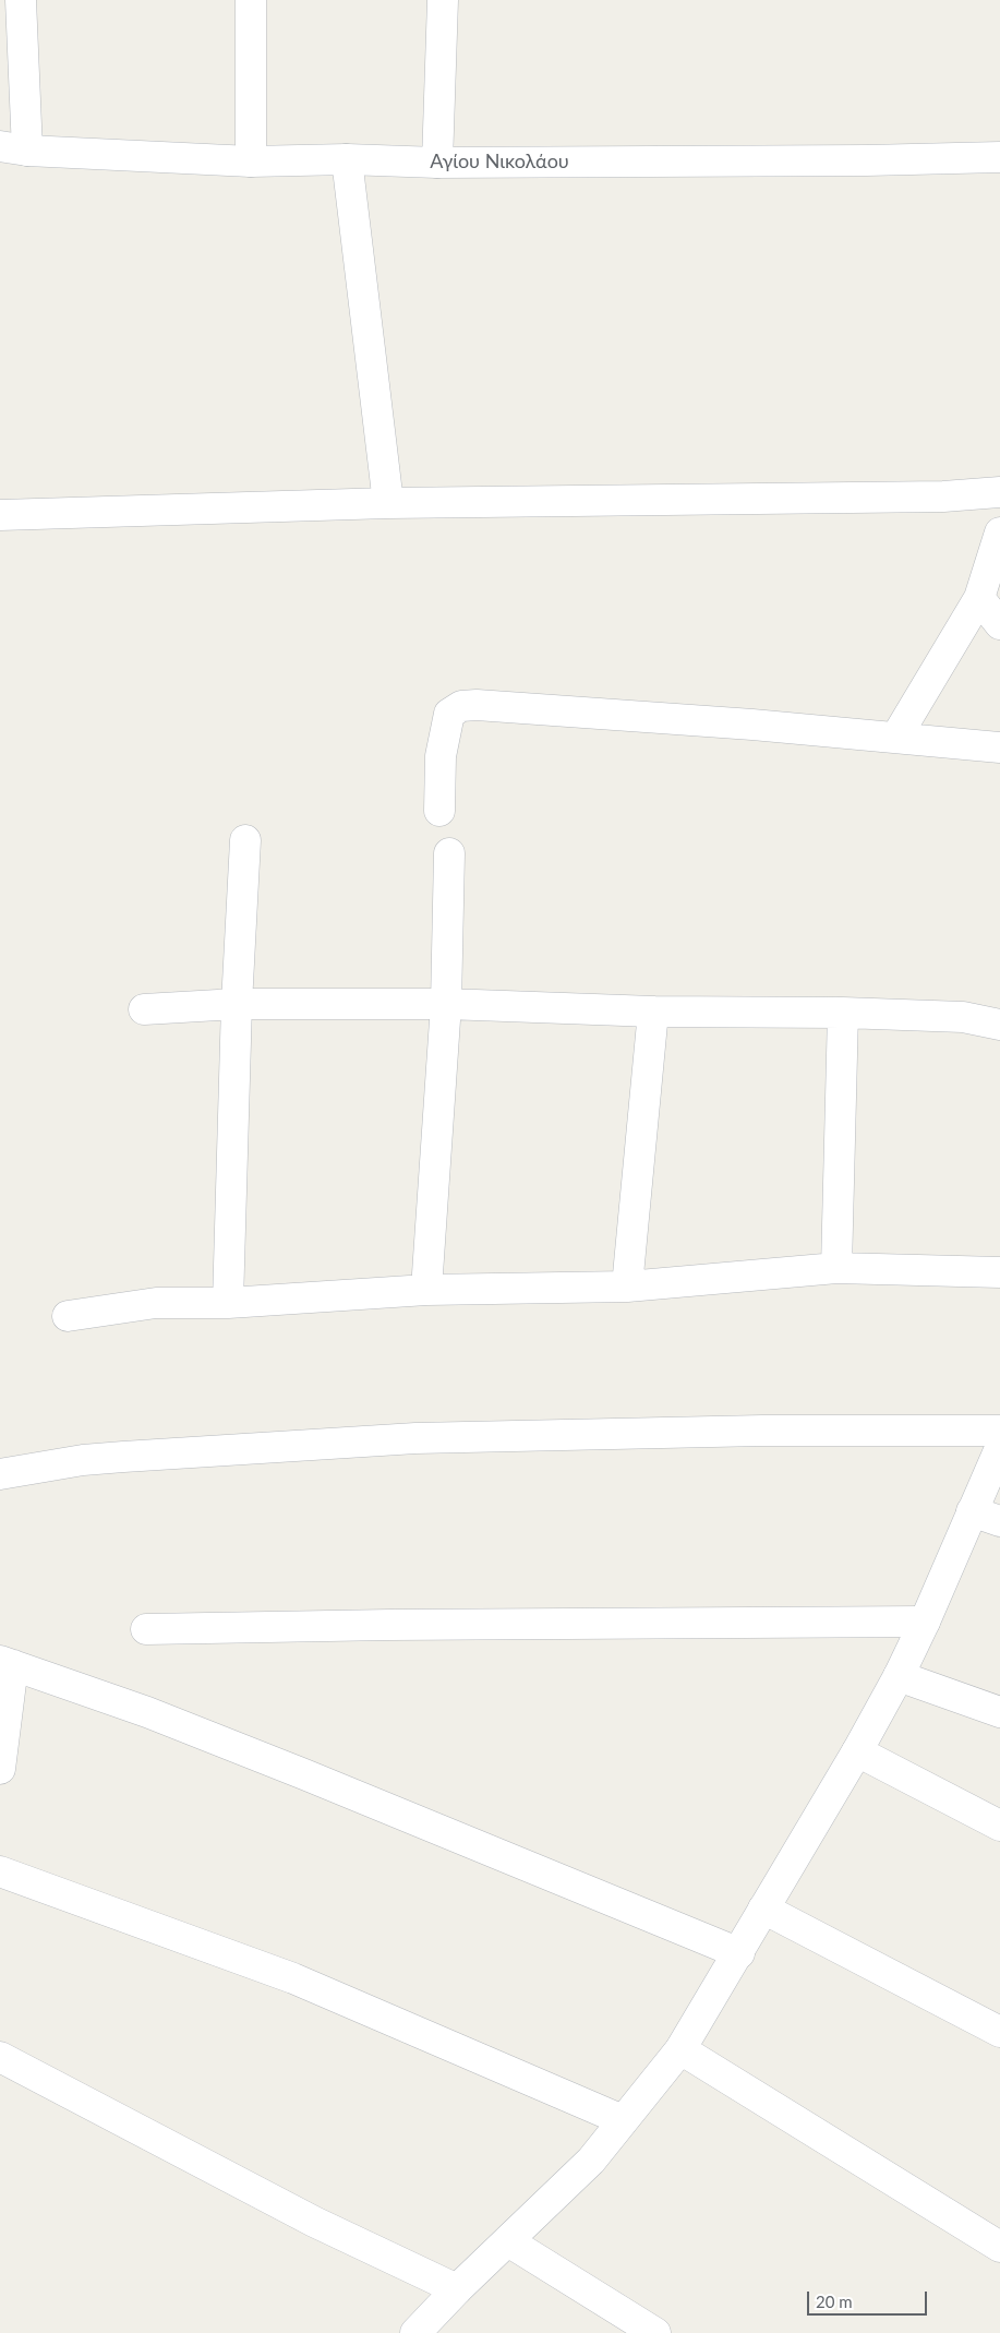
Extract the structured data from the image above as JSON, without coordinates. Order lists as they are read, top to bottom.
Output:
{
  "streets": {
    "street": ["Αγίου Νικολάου"]
  },
  "scale_bar": "20 m"
}
